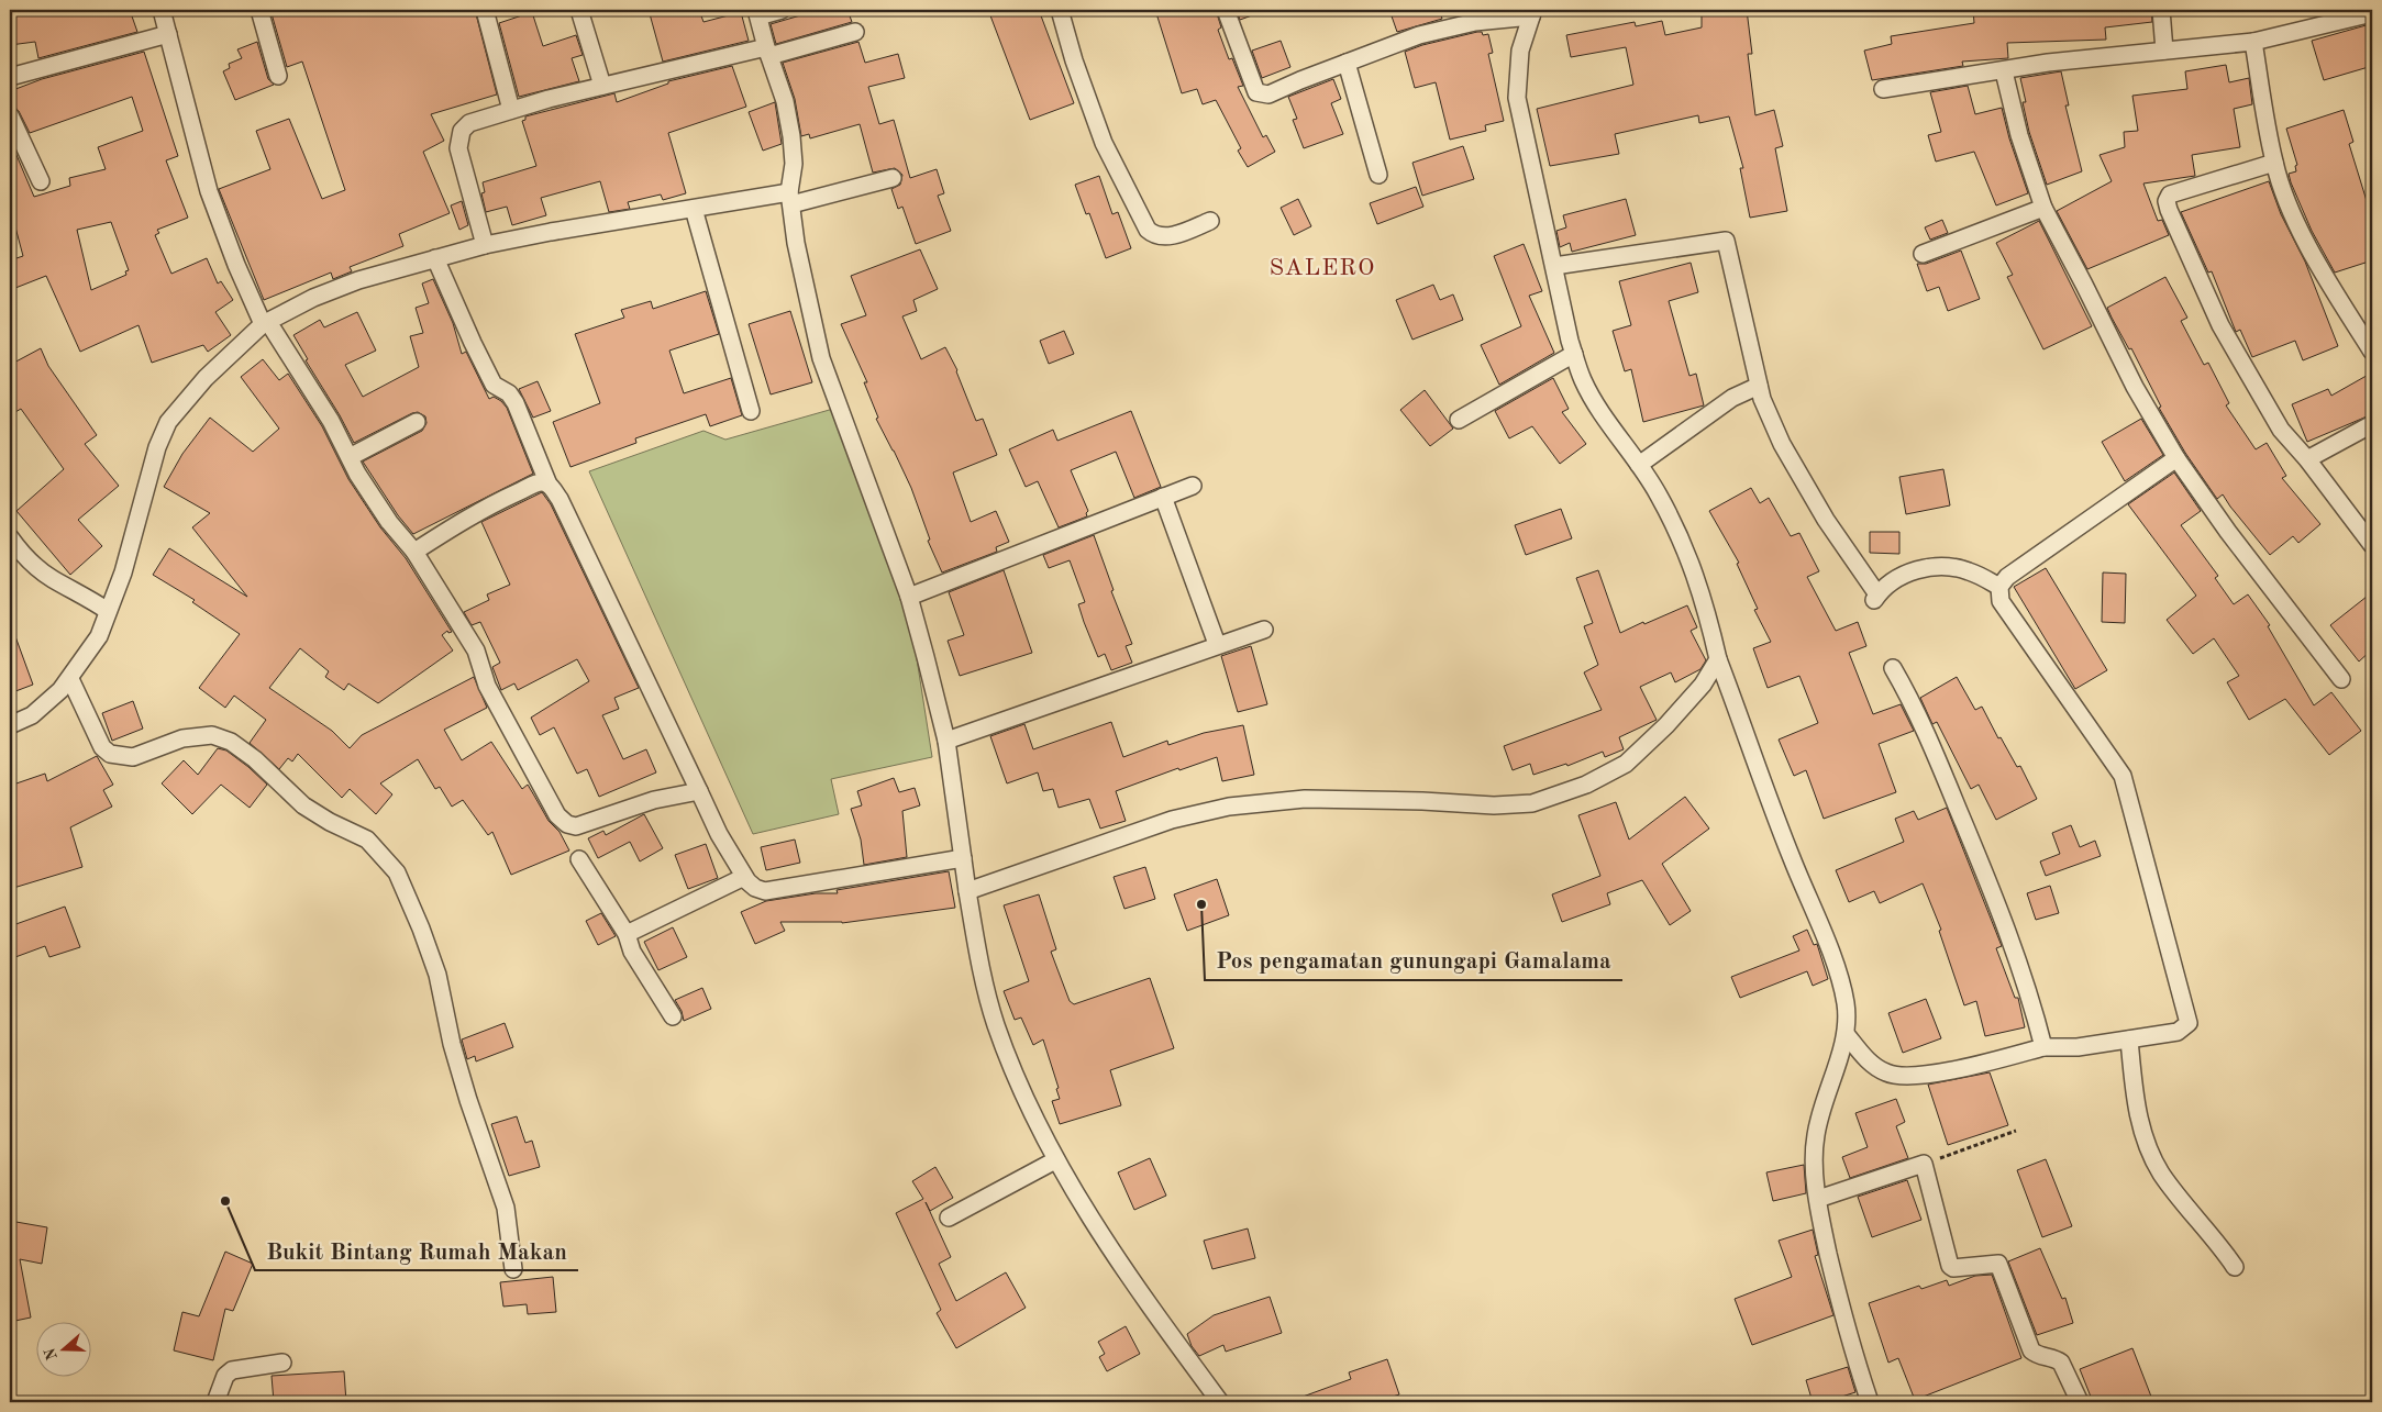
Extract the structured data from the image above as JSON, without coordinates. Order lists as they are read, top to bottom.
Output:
{
  "districts": ["SALERO"],
  "places": ["Pos pengamatan gunungapi Gamalama", "Bukit Bintang Rumah Makan"],
  "north": "left"
}
